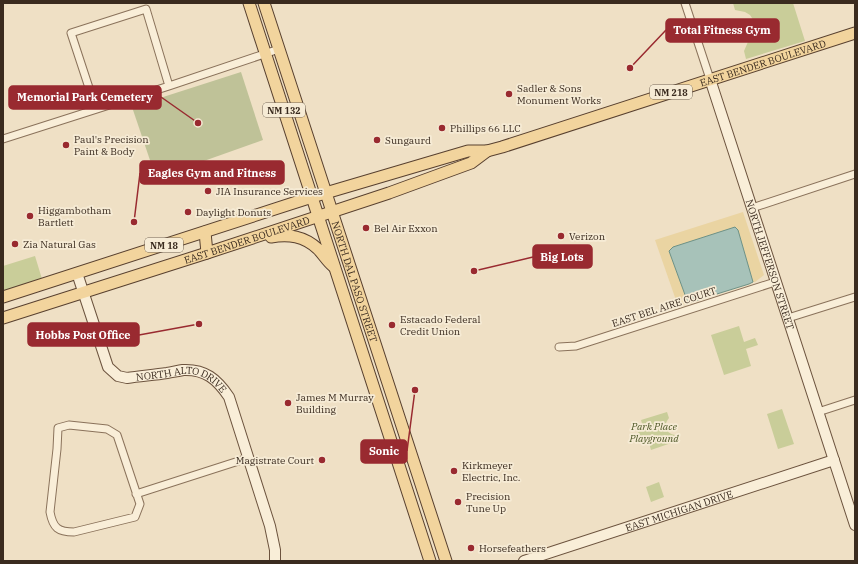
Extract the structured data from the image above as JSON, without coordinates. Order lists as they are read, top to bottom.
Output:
{
  "streets": {
    "main road": [
      "EAST BENDER BOULEVARD",
      "NM 218",
      "NM 132",
      "NM 18",
      "NORTH DAL PASO STREET"
    ],
    "street": [
      "NORTH JEFFERSON STREET",
      "EAST BEL AIRE COURT",
      "NORTH ALTO DRIVE",
      "EAST MICHIGAN DRIVE"
    ]
  },
  "crossings": [
    ["EAST BENDER BOULEVARD", "NORTH JEFFERSON STREET"],
    ["EAST BENDER BOULEVARD", "NORTH DAL PASO STREET"],
    ["EAST BENDER BOULEVARD", "NORTH ALTO DRIVE"],
    ["NORTH JEFFERSON STREET", "EAST BEL AIRE COURT"],
    ["NORTH JEFFERSON STREET", "EAST MICHIGAN DRIVE"]
  ],
  "parks": ["Park Place Playground"],
  "places": [
    "Total Fitness Gym",
    "Sadler & Sons Monument Works",
    "Memorial Park Cemetery",
    "Phillips 66 LLC",
    "Sungaurd",
    "Paul's Precision Paint & Body",
    "JIA Insurance Services",
    "Daylight Donuts",
    "Higgambotham Bartlett",
    "Eagles Gym and Fitness",
    "Bel Air Exxon",
    "Verizon",
    "Zia Natural Gas",
    "Big Lots",
    "Hobbs Post Office",
    "Estacado Federal Credit Union",
    "Sonic",
    "James M Murray Building",
    "Magistrate Court",
    "Kirkmeyer Electric, Inc.",
    "Precision Tune Up",
    "Horsefeathers"
  ]
}
